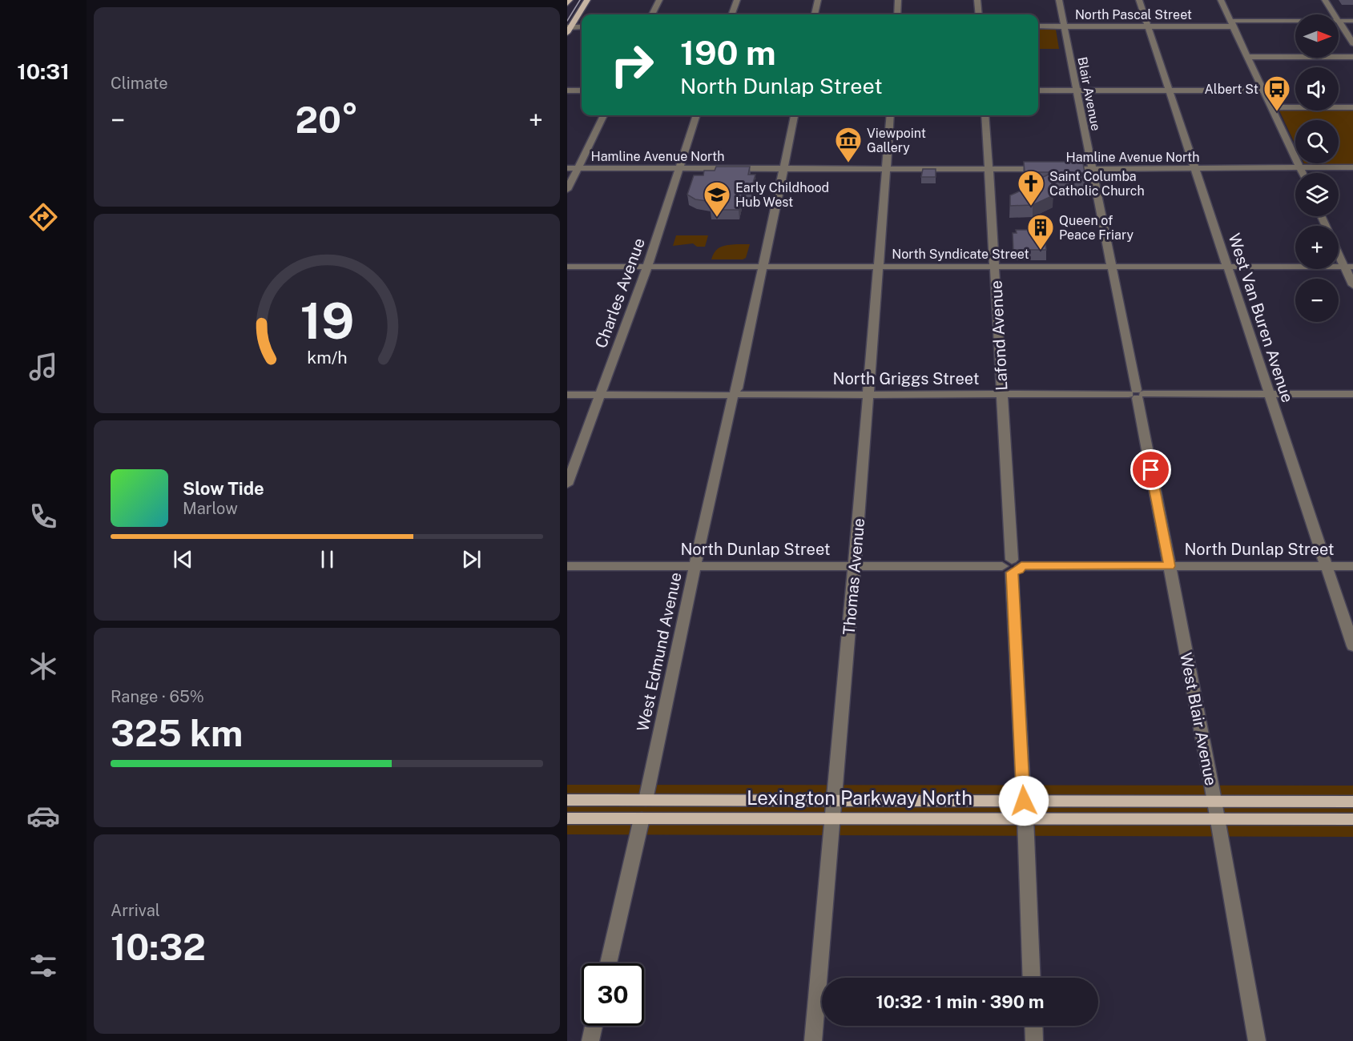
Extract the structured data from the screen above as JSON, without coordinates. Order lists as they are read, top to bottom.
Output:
{
  "streets": {
    "main road": ["Lexington Parkway North"],
    "street": [
      "North Pascal Street",
      "Blair Avenue",
      "Hamline Avenue North",
      "North Syndicate Street",
      "Charles Avenue",
      "West Van Buren Avenue",
      "Lafond Avenue",
      "North Griggs Street",
      "North Dunlap Street",
      "Thomas Avenue",
      "West Edmund Avenue",
      "West Blair Avenue"
    ]
  },
  "crossings": [
    ["North Pascal Street", "Blair Avenue"],
    ["North Pascal Street", "West Van Buren Avenue"],
    ["Blair Avenue", "Hamline Avenue North"],
    ["Blair Avenue", "North Syndicate Street"],
    ["Blair Avenue", "North Griggs Street"],
    ["Blair Avenue", "West Blair Avenue"],
    ["Hamline Avenue North", "Charles Avenue"],
    ["Hamline Avenue North", "West Van Buren Avenue"],
    ["Hamline Avenue North", "Lafond Avenue"],
    ["Hamline Avenue North", "Thomas Avenue"],
    ["Hamline Avenue North", "West Edmund Avenue"],
    ["North Syndicate Street", "Charles Avenue"],
    ["North Syndicate Street", "West Van Buren Avenue"],
    ["North Syndicate Street", "Lafond Avenue"],
    ["North Syndicate Street", "Thomas Avenue"],
    ["North Syndicate Street", "West Edmund Avenue"],
    ["Charles Avenue", "North Griggs Street"],
    ["West Van Buren Avenue", "North Griggs Street"],
    ["West Van Buren Avenue", "North Dunlap Street"],
    ["Lafond Avenue", "North Griggs Street"],
    ["Lafond Avenue", "North Dunlap Street"],
    ["Lafond Avenue", "Lexington Parkway North"],
    ["North Griggs Street", "Thomas Avenue"],
    ["North Griggs Street", "West Edmund Avenue"],
    ["North Griggs Street", "West Blair Avenue"],
    ["North Dunlap Street", "Thomas Avenue"],
    ["North Dunlap Street", "West Edmund Avenue"],
    ["North Dunlap Street", "West Blair Avenue"],
    ["Thomas Avenue", "Lexington Parkway North"],
    ["West Edmund Avenue", "Lexington Parkway North"],
    ["West Blair Avenue", "Lexington Parkway North"]
  ],
  "places": {
    "bus stop": ["Albert St"],
    "museum": ["Viewpoint Gallery"],
    "church": ["Saint Columba Catholic Church"],
    "school or university": ["Early Childhood Hub West"],
    "building": ["Queen of Peace Friary"]
  },
  "north": "right",
  "page": {
    "tabs": "10:31",
    "tile": [
      "Climate",
      ["Range · 65%", "325 km"],
      ["Arrival", "10:32"]
    ],
    "map_buttons": ["+", "−"],
    "turn": ["190 m", "North Dunlap Street"],
    "heat": ["−", "20°", "+"],
    "song": ["Slow Tide", "Marlow"],
    "limit": "30",
    "trip": "10:32 · 1 min · 390 m",
    "gauge": ["19", "km/h"]
  }
}
